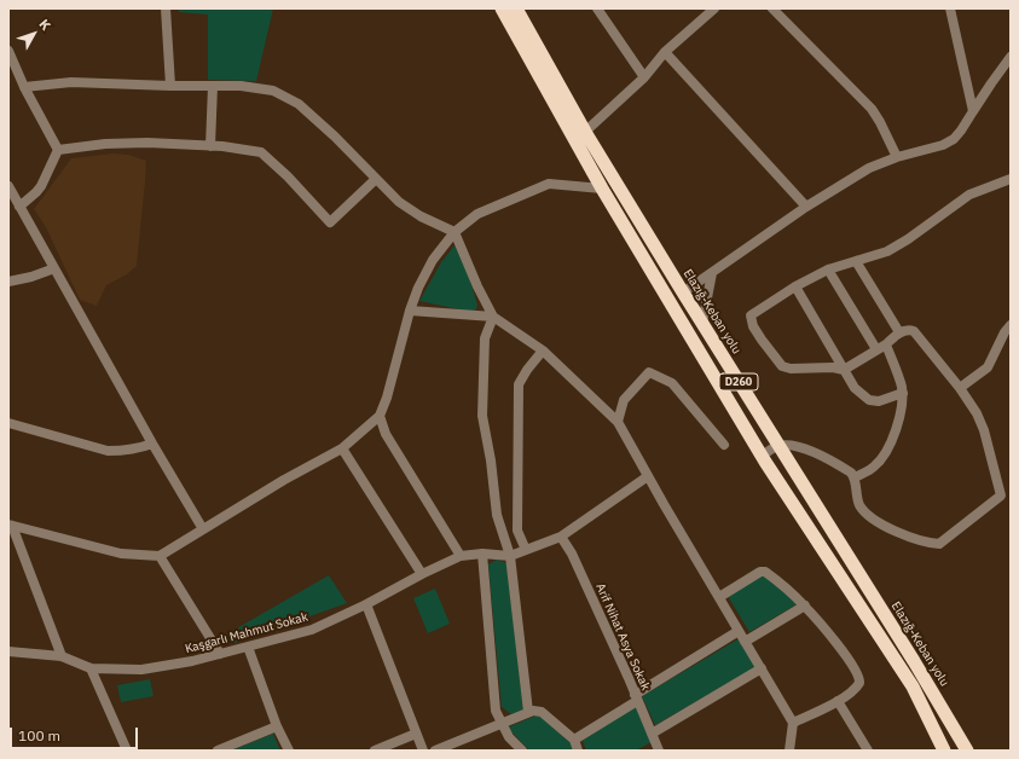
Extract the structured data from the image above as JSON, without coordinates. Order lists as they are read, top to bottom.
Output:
{
  "streets": {
    "highway": ["Elazığ-Keban yolu", "D260"],
    "street": ["Kaşgarlı Mahmut Sokak", "Arif Nihat Asya Sokak"]
  },
  "crossings": [
    ["Kaşgarlı Mahmut Sokak", "Arif Nihat Asya Sokak"]
  ],
  "scale_bar": "100 m",
  "north": "top right"
}
